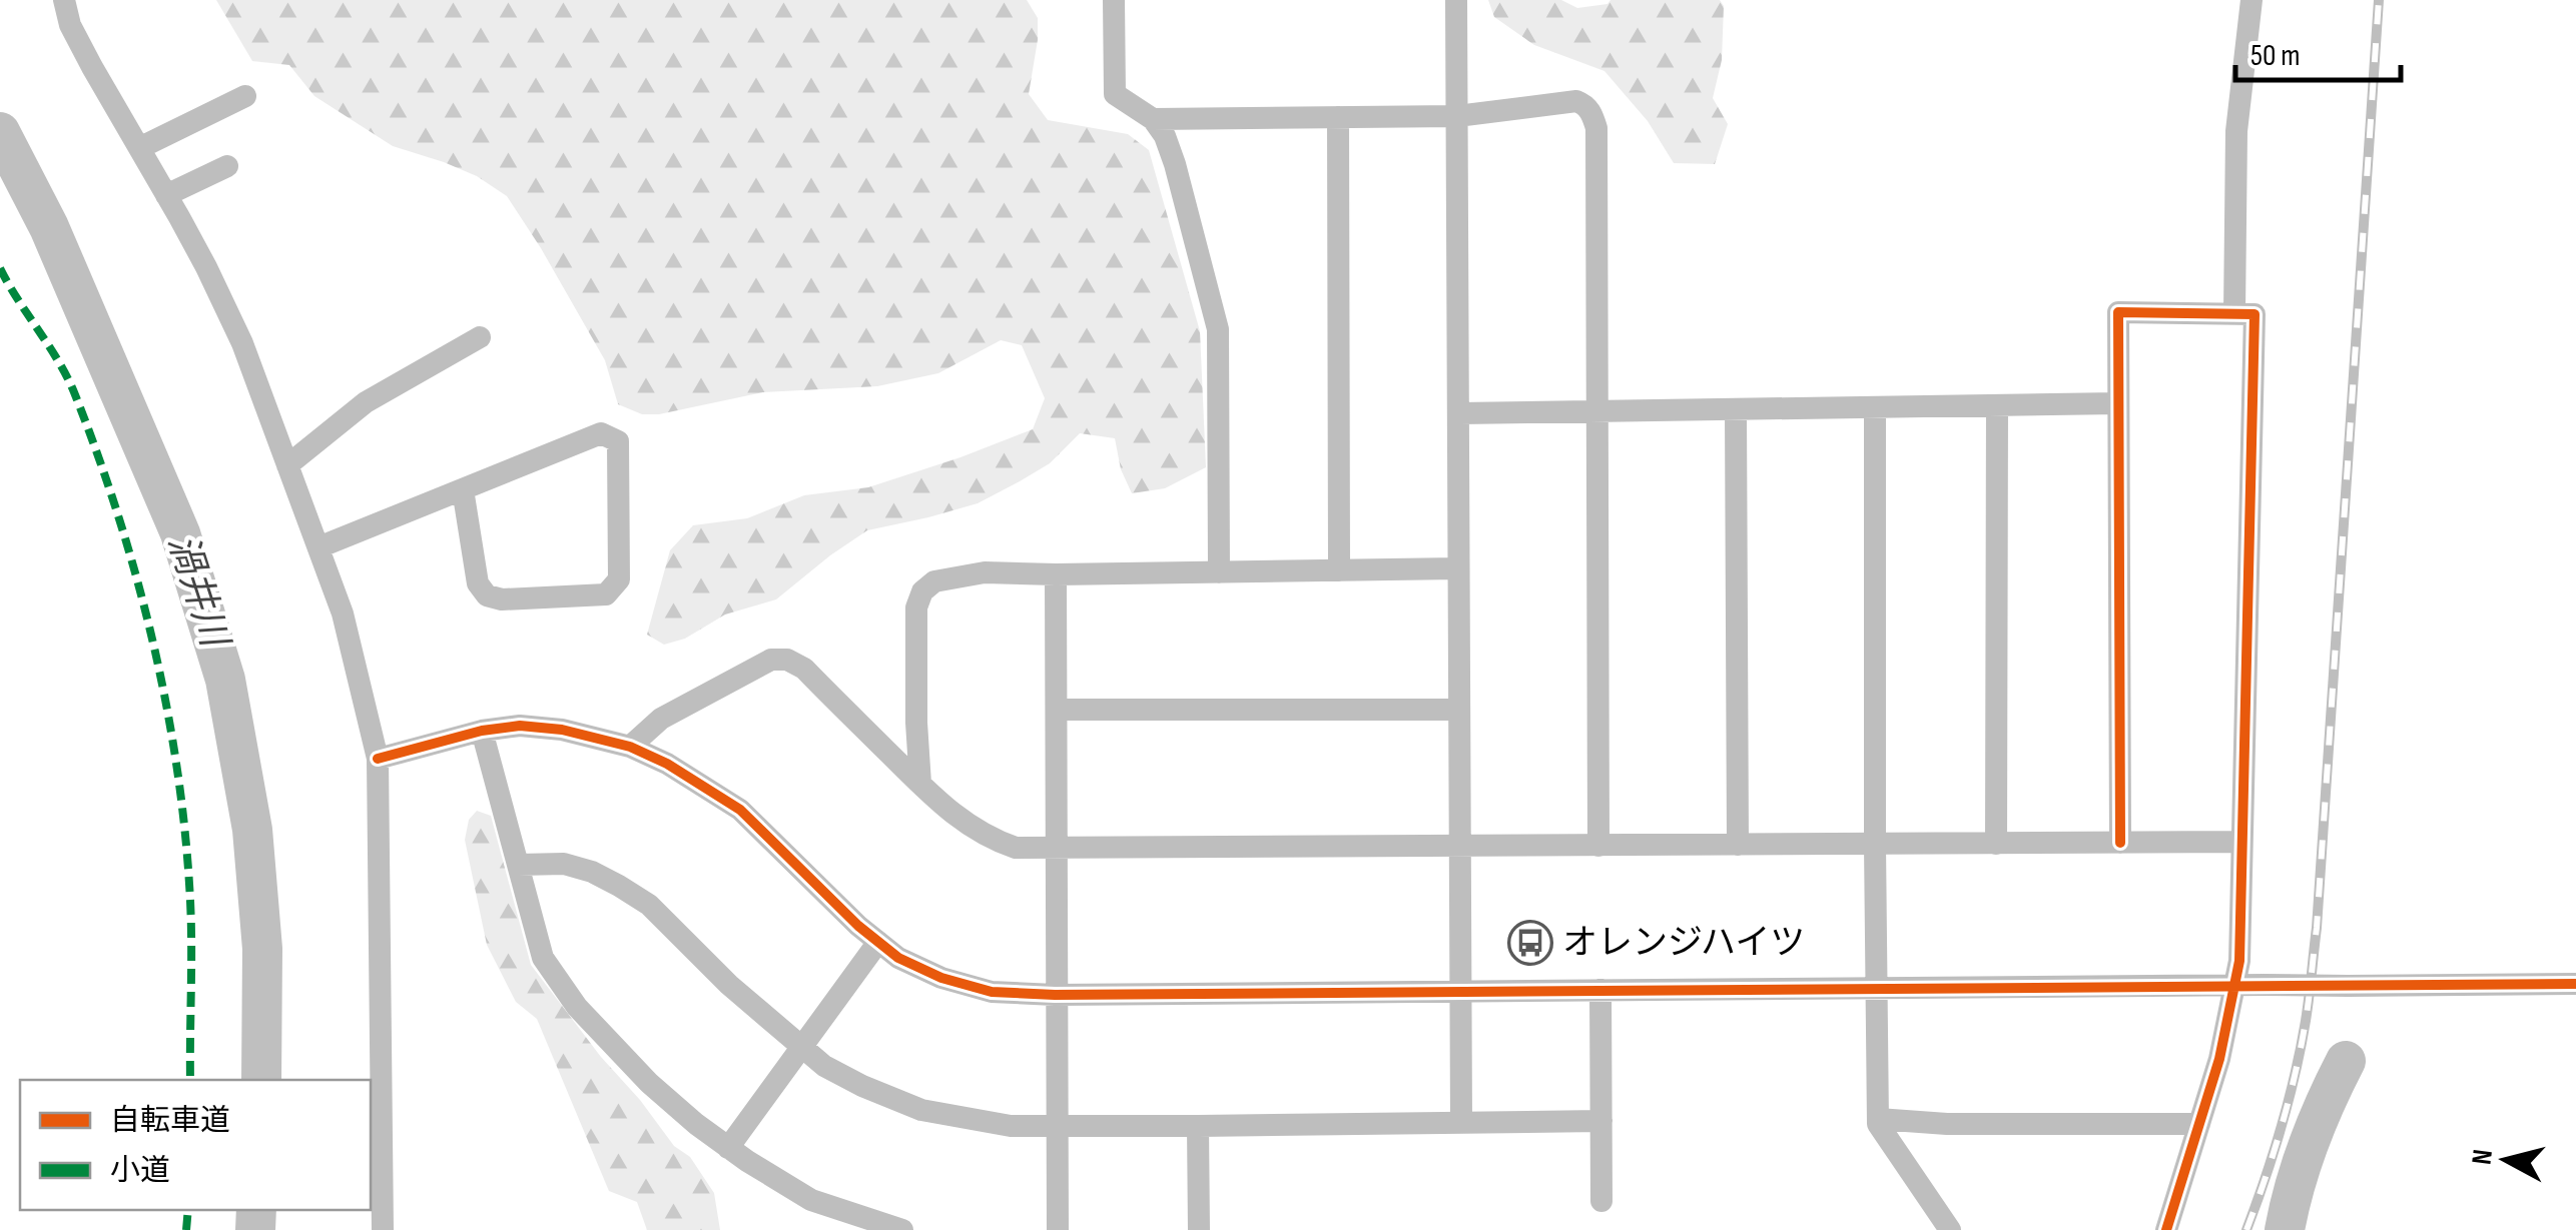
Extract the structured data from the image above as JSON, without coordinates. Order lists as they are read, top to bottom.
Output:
{
  "water": ["渦井川"],
  "places": {
    "bus stop": ["オレンジハイツ"]
  },
  "legend": ["自転車道", "小道"],
  "scale_bar": "50 m",
  "north": "left"
}
